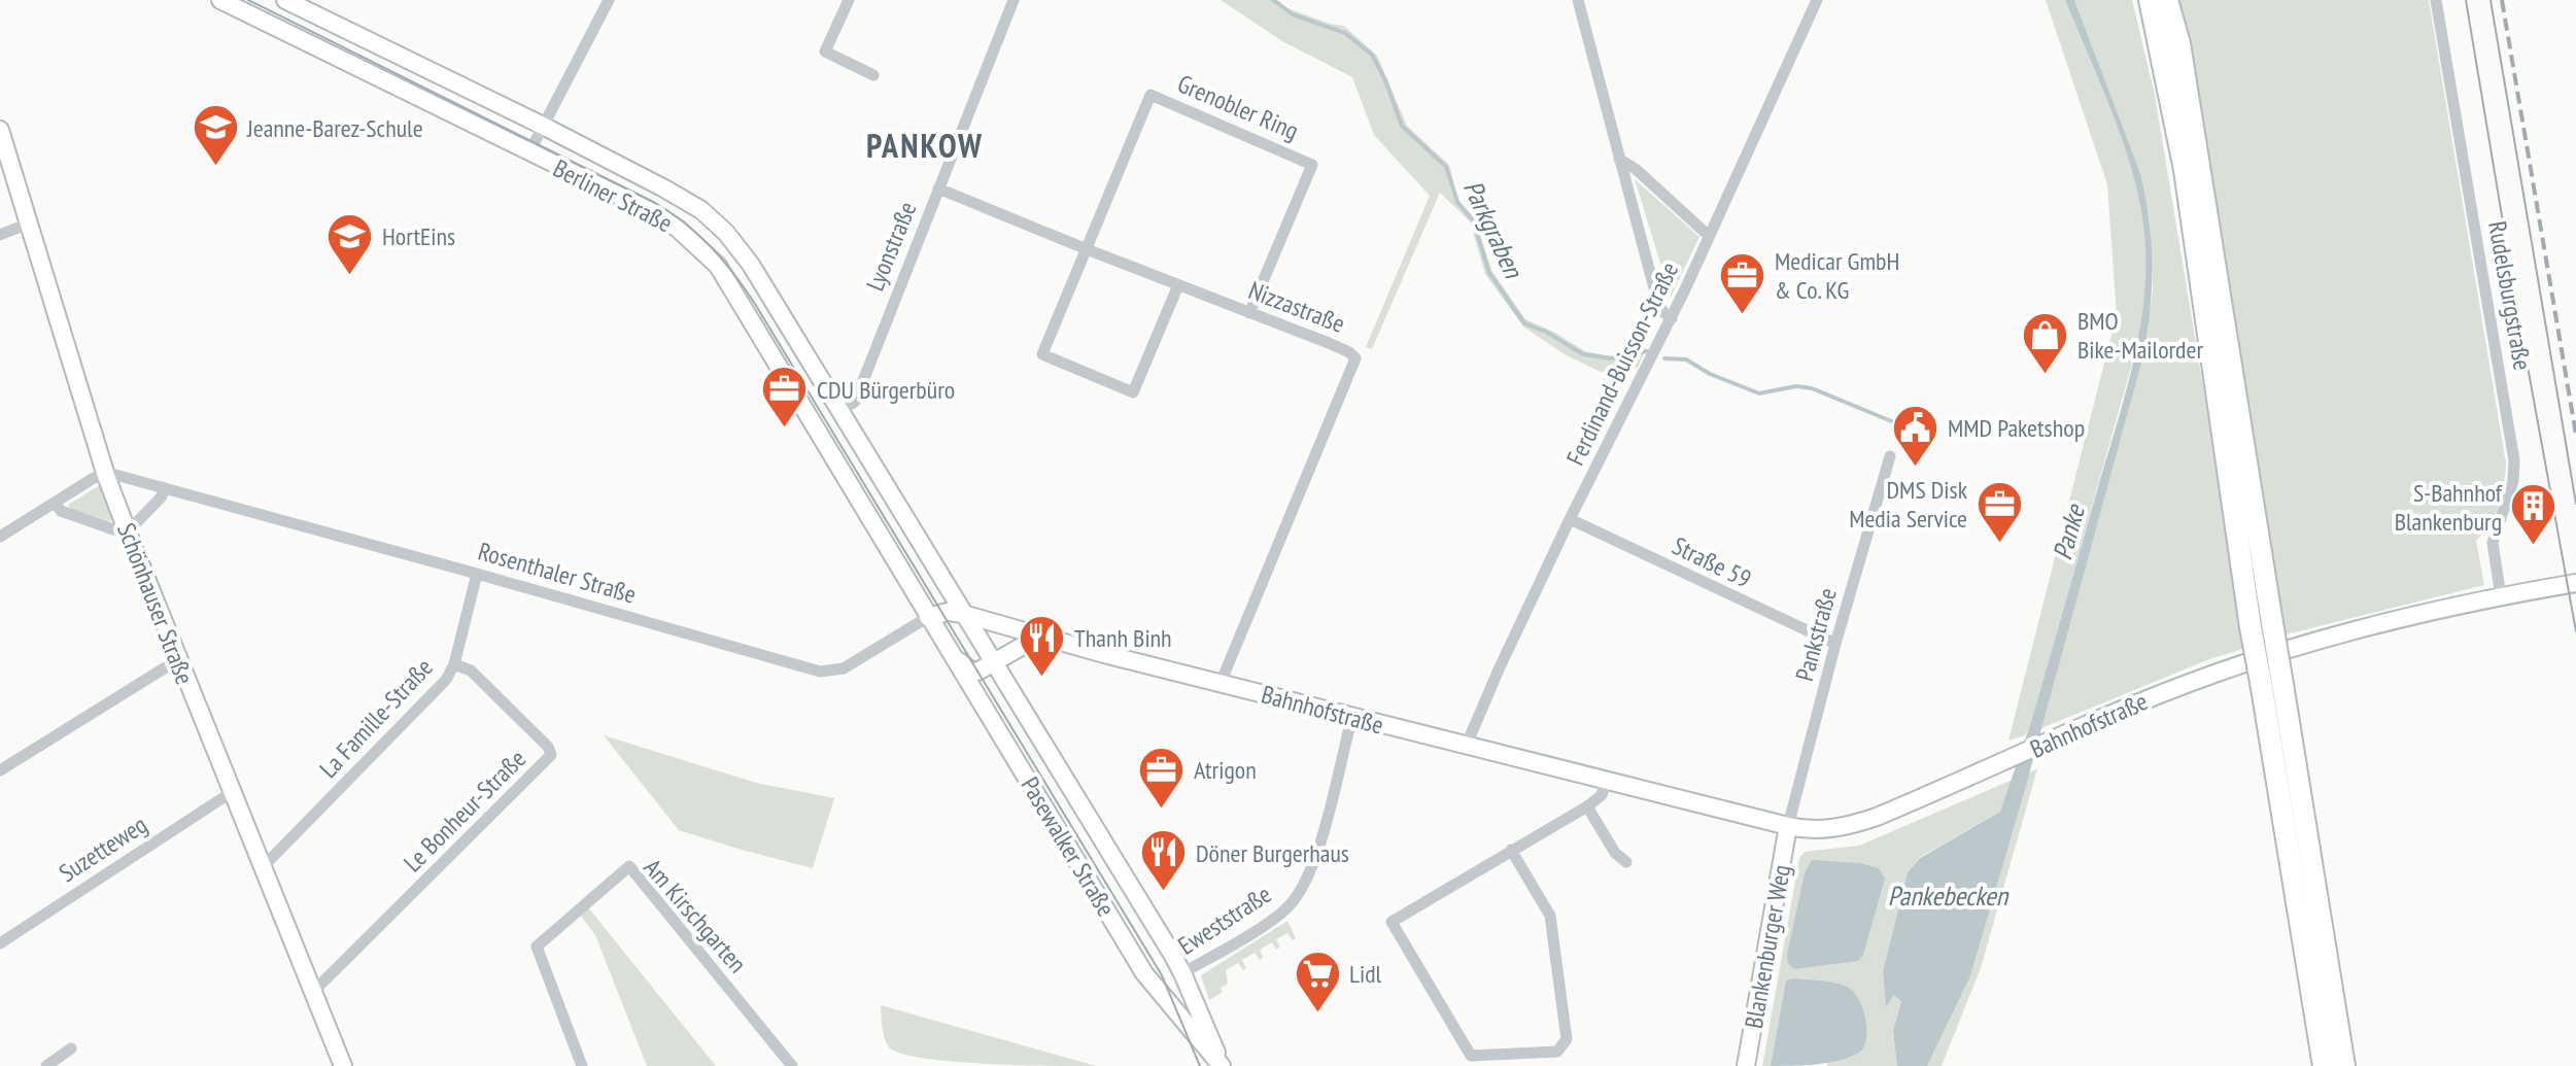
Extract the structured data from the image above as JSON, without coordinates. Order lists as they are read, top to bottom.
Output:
{
  "streets": {
    "main road": [
      "Berliner Straße",
      "Schönhauser Straße",
      "Bahnhofstraße",
      "Pasewalker Straße",
      "Blankenburger Weg"
    ],
    "street": [
      "Grenobler Ring",
      "Lyonstraße",
      "Rudelsburgstraße",
      "Nizzastraße",
      "Ferdinand-Buisson-Straße",
      "Straße 59",
      "Rosenthaler Straße",
      "Pankstraße",
      "La Famille-Straße",
      "Le Bonheur-Straße",
      "Suzetteweg",
      "Am Kirschgarten",
      "Eweststraße"
    ]
  },
  "crossings": [
    ["Grenobler Ring", "Nizzastraße"],
    ["Berliner Straße", "Lyonstraße"],
    ["Berliner Straße", "Rosenthaler Straße"],
    ["Berliner Straße", "Bahnhofstraße"],
    ["Berliner Straße", "Pasewalker Straße"],
    ["Lyonstraße", "Nizzastraße"],
    ["Rudelsburgstraße", "Bahnhofstraße"],
    ["Nizzastraße", "Bahnhofstraße"],
    ["Ferdinand-Buisson-Straße", "Straße 59"],
    ["Ferdinand-Buisson-Straße", "Bahnhofstraße"],
    ["Straße 59", "Pankstraße"],
    ["Rosenthaler Straße", "Schönhauser Straße"],
    ["Rosenthaler Straße", "La Famille-Straße"],
    ["Rosenthaler Straße", "Pasewalker Straße"],
    ["Schönhauser Straße", "La Famille-Straße"],
    ["Schönhauser Straße", "Le Bonheur-Straße"],
    ["Schönhauser Straße", "Suzetteweg"],
    ["Pankstraße", "Bahnhofstraße"],
    ["Pankstraße", "Blankenburger Weg"],
    ["Bahnhofstraße", "Pasewalker Straße"],
    ["Bahnhofstraße", "Eweststraße"],
    ["Bahnhofstraße", "Blankenburger Weg"],
    ["La Famille-Straße", "Le Bonheur-Straße"],
    ["Pasewalker Straße", "Eweststraße"]
  ],
  "districts": ["PANKOW"],
  "water": ["Parkgraben", "Panke", "Pankebecken"],
  "places": {
    "school or university": ["Jeanne-Barez-Schule", "HortEins"],
    "office": [
      "Medicar GmbH & Co. KG",
      "CDU Bürgerbüro",
      "DMS Disk Media Service",
      "Atrigon"
    ],
    "shop": ["BMO Bike-Mailorder"],
    "public building": ["MMD Paketshop"],
    "building": ["S-Bahnhof Blankenburg"],
    "restaurant": ["Thanh Binh", "Döner Burgerhaus"],
    "supermarket": ["Lidl"]
  }
}
